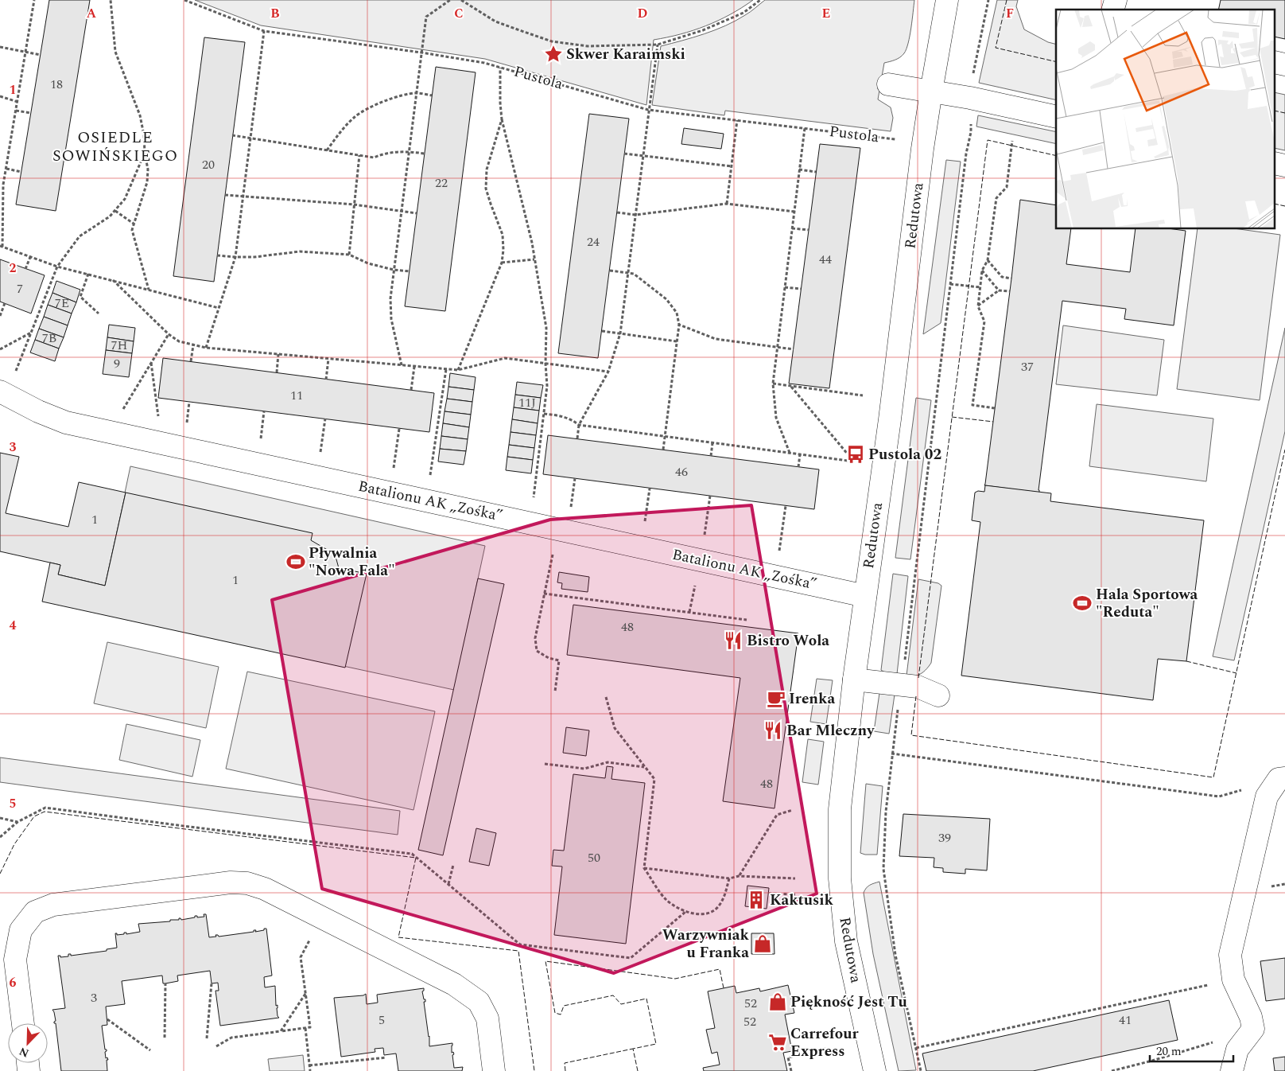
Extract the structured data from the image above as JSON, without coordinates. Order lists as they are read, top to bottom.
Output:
{
  "streets": {
    "street": ["Redutowa", "Batalionu AK „Zośka”"],
    "path": ["Pustola"]
  },
  "crossings": [
    ["Redutowa", "Batalionu AK „Zośka”"]
  ],
  "districts": ["OSIEDLE SOWIŃSKIEGO"],
  "places": {
    "place": ["Skwer Karaimski"],
    "bus stop": ["Pustola 02"],
    "sports": ["Pływalnia \"Nowa Fala\"", "Hala Sportowa \"Reduta\""],
    "restaurant": ["Bistro Wola", "Bar Mleczny"],
    "cafe": ["Irenka"],
    "building": ["Kaktusik"],
    "shop": ["Warzywniak u Franka", "Piękność Jest Tu"],
    "supermarket": ["Carrefour Express"]
  },
  "house_numbers": [
    "18",
    "20",
    "22",
    "24",
    "44",
    "7",
    "7E",
    "7B",
    "7H",
    "9",
    "37",
    "11",
    "11J",
    "46",
    "1",
    "1",
    "48",
    "48",
    "39",
    "50",
    "3",
    "52",
    "5",
    "41",
    "52"
  ],
  "scale_bar": "20 m",
  "north": "bottom left",
  "grid": {
    "columns": [
      "A",
      "B",
      "C",
      "D",
      "E",
      "F"
    ],
    "rows": [
      "1",
      "2",
      "3",
      "4",
      "5",
      "6"
    ]
  }
}
